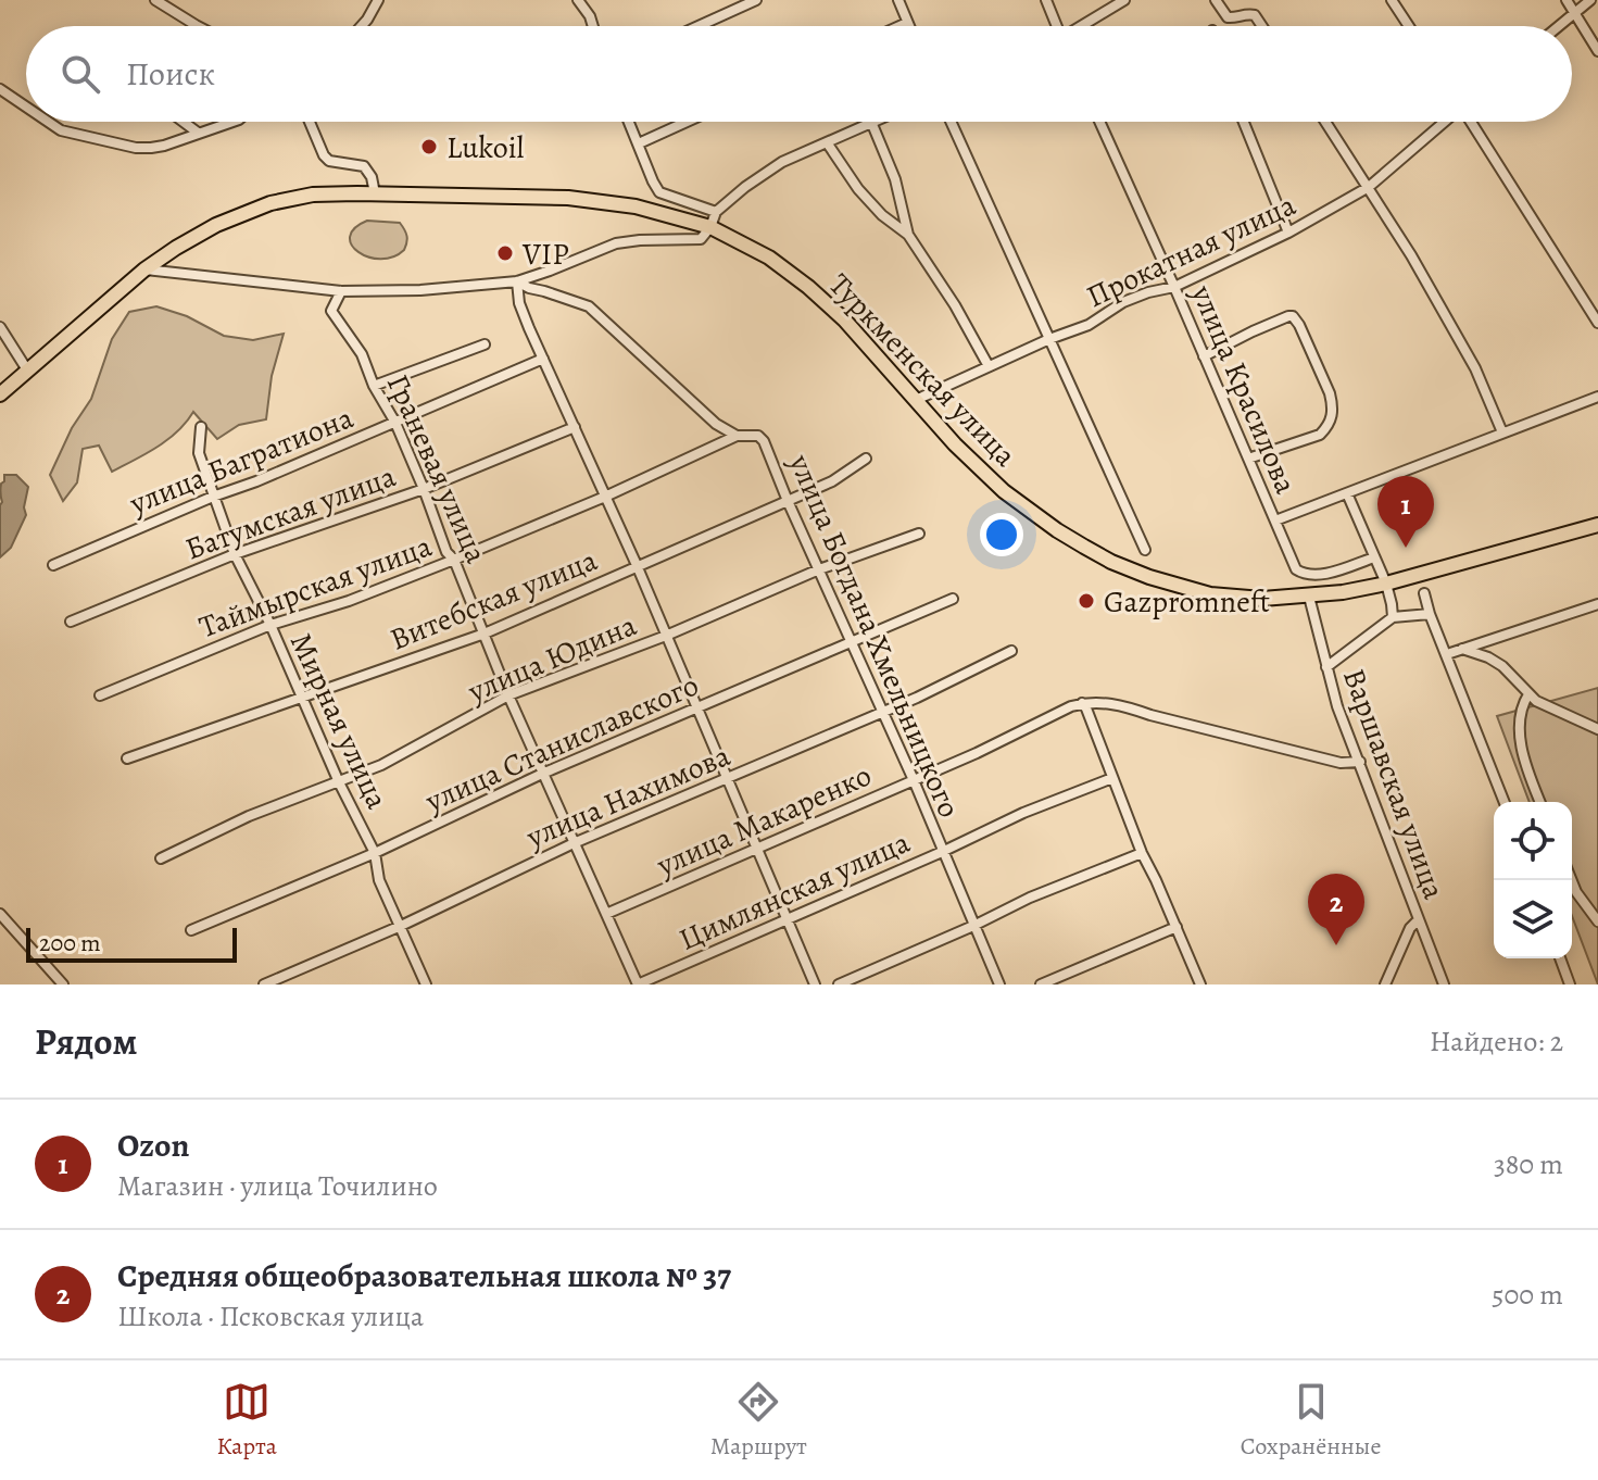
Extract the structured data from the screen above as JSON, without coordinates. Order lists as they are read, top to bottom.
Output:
{
  "streets": {
    "main road": ["Туркменская улица"],
    "street": [
      "Прокатная улица",
      "улица Красилова",
      "улица Багратиона",
      "Граневая улица",
      "Батумская улица",
      "Таймырская улица",
      "Витебская улица",
      "улица Богдана Хмельницкого",
      "улица Юдина",
      "Мирная улица",
      "улица Станиславского",
      "Варшавская улица",
      "улица Нахимова",
      "улица Макаренко",
      "Цимлянская улица"
    ]
  },
  "crossings": [
    ["Прокатная улица", "Туркменская улица"],
    ["Прокатная улица", "улица Красилова"],
    ["Туркменская улица", "Варшавская улица"],
    ["улица Багратиона", "Граневая улица"],
    ["улица Багратиона", "Мирная улица"],
    ["Граневая улица", "Батумская улица"],
    ["Граневая улица", "Таймырская улица"],
    ["Граневая улица", "Витебская улица"],
    ["Граневая улица", "улица Юдина"],
    ["Граневая улица", "улица Станиславского"],
    ["Граневая улица", "улица Нахимова"],
    ["Граневая улица", "улица Макаренко"],
    ["Граневая улица", "Цимлянская улица"],
    ["Батумская улица", "Мирная улица"],
    ["Таймырская улица", "улица Богдана Хмельницкого"],
    ["Таймырская улица", "Мирная улица"],
    ["Витебская улица", "улица Богдана Хмельницкого"],
    ["Витебская улица", "Мирная улица"],
    ["улица Богдана Хмельницкого", "улица Юдина"],
    ["улица Богдана Хмельницкого", "улица Станиславского"],
    ["улица Богдана Хмельницкого", "улица Нахимова"],
    ["улица Богдана Хмельницкого", "улица Макаренко"],
    ["улица Богдана Хмельницкого", "Цимлянская улица"],
    ["улица Юдина", "Мирная улица"],
    ["Мирная улица", "улица Станиславского"],
    ["Мирная улица", "улица Нахимова"]
  ],
  "places": ["Lukoil", "VIP", "Gazpromneft"],
  "scale_bar": "200 m",
  "page": {
    "search": "Поиск",
    "pins": ["1", "2"],
    "scale": "200 m",
    "heading": ["Рядом", "Найдено: 2"],
    "list": [
      {
        "mark": "1",
        "name": "Ozon",
        "note": "Магазин · улица Точилино",
        "value": "380 m"
      },
      {
        "mark": "2",
        "name": "Средняя общеобразовательная школа № 37",
        "note": "Школа · Псковская улица",
        "value": "500 m"
      }
    ],
    "nav": ["Карта", "Маршрут", "Сохранённые"]
  }
}
